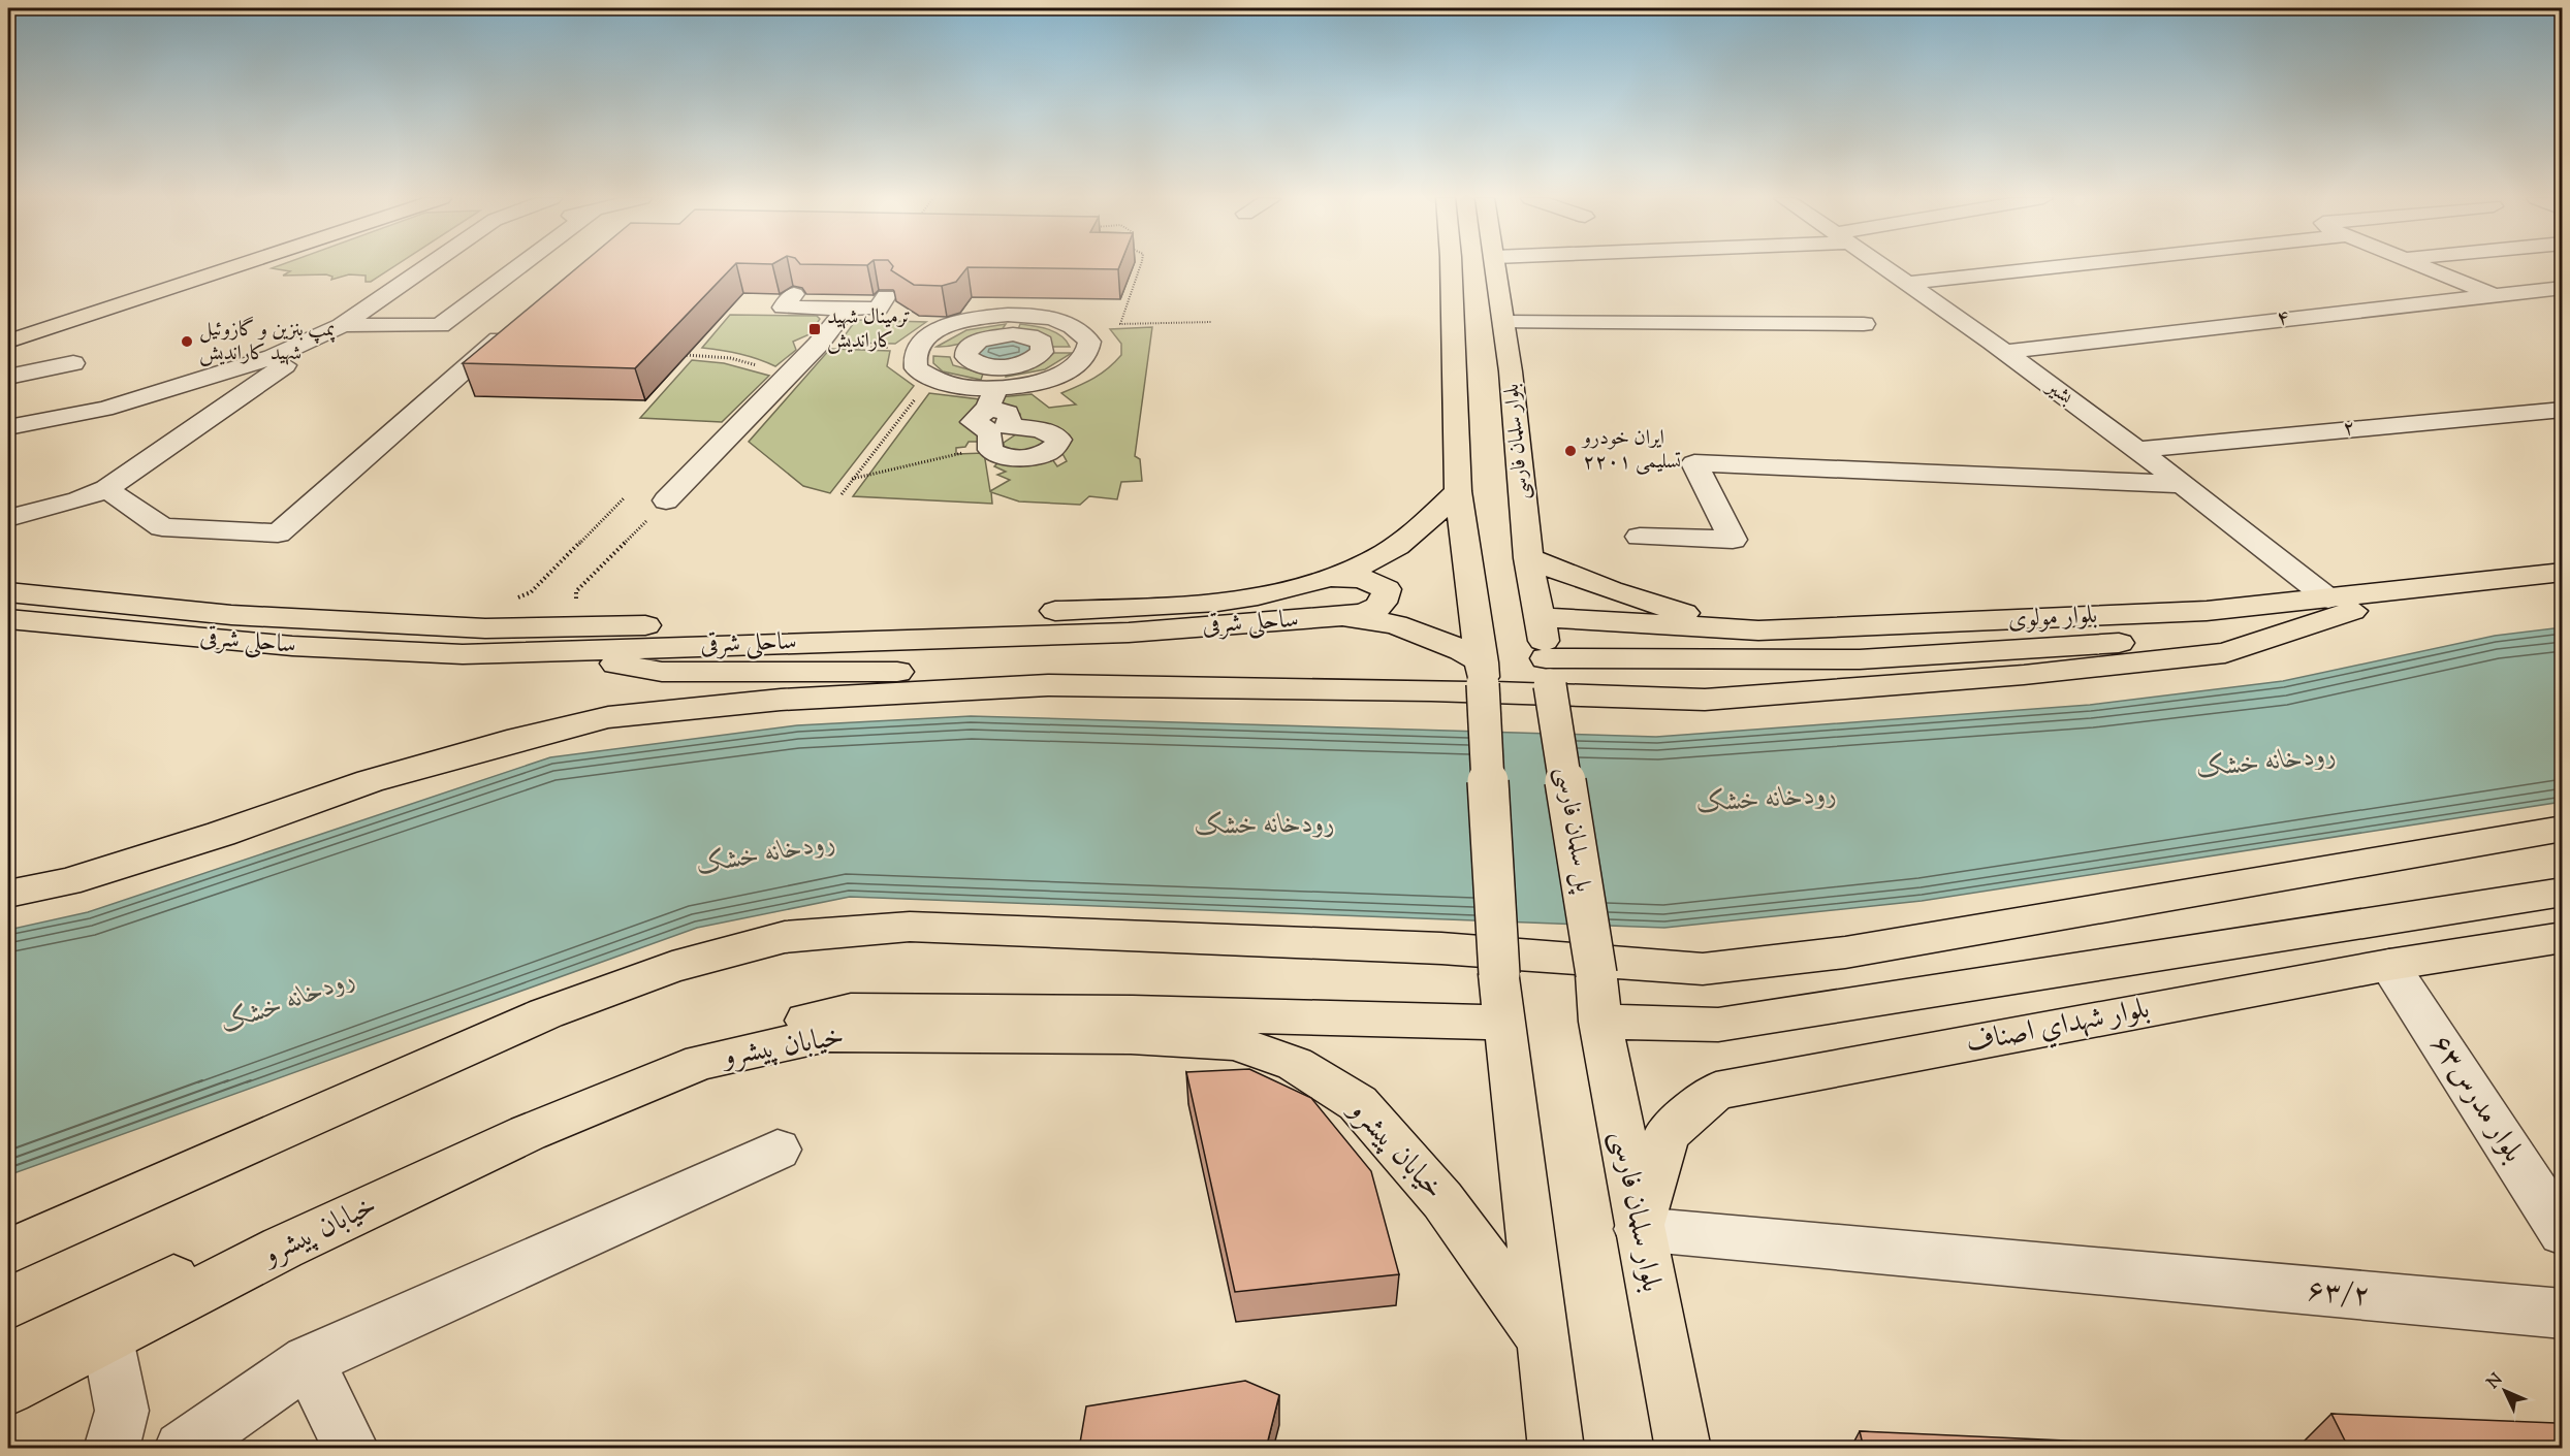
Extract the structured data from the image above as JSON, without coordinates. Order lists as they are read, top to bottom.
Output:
{
  "streets": {
    "main road": [
      "بلوار سلمان فارسی",
      "بلوار مولوی",
      "ساحلی شرقی",
      "پل سلمان فارسی",
      "بلوار شهداي اصناف",
      "خیابان پیشرو"
    ],
    "street": [
      "۴",
      "بشیر",
      "۲",
      "بلوار مدرس۶۳",
      "۶۳/۲"
    ]
  },
  "crossings": [
    ["۴", "بشیر"],
    ["بشیر", "۲"],
    ["بشیر", "بلوار مولوی"],
    ["بلوار سلمان فارسی", "بلوار مولوی"],
    ["بلوار سلمان فارسی", "پل سلمان فارسی"],
    ["بلوار سلمان فارسی", "بلوار شهداي اصناف"],
    ["بلوار سلمان فارسی", "۶۳/۲"],
    ["بلوار مولوی", "پل سلمان فارسی"],
    ["بلوار شهداي اصناف", "بلوار مدرس۶۳"],
    ["بلوار شهداي اصناف", "۶۳/۲"]
  ],
  "water": ["رودخانه خشک"],
  "places": {
    "transit": ["ترمینال شهید کاراندیش"],
    "other": ["پمپ بنزین و گازوئیل شهید کاراندیش", "ایران خودرو تسلیمی ۲۲۰۱"]
  },
  "north": "top left"
}
